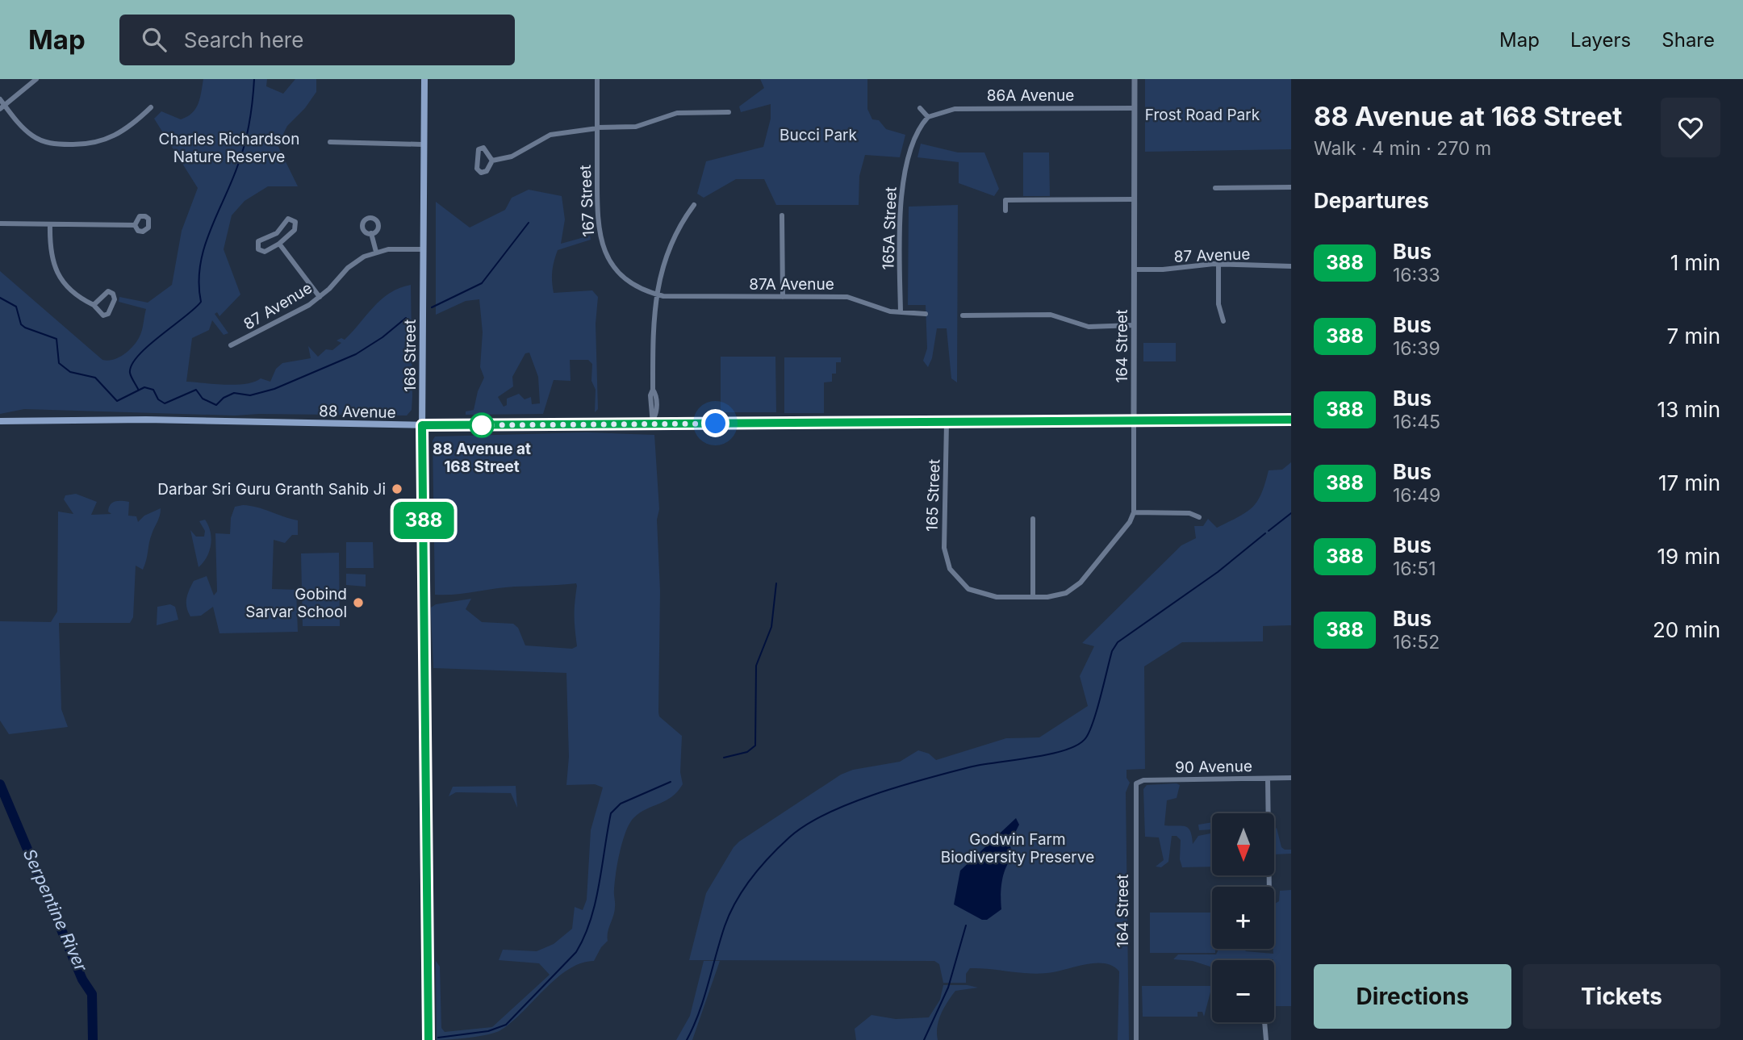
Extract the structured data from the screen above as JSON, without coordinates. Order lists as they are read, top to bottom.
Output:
{
  "streets": {
    "main road": ["168 Street", "88 Avenue"],
    "street": [
      "86A Avenue",
      "167 Street",
      "165A Street",
      "87 Avenue",
      "87A Avenue",
      "164 Street",
      "165 Street",
      "90 Avenue"
    ]
  },
  "crossings": [
    ["86A Avenue", "165A Street"],
    ["86A Avenue", "164 Street"],
    ["167 Street", "87A Avenue"],
    ["165A Street", "87A Avenue"],
    ["87 Avenue", "164 Street"],
    ["87 Avenue", "168 Street"],
    ["164 Street", "88 Avenue"],
    ["164 Street", "90 Avenue"],
    ["168 Street", "88 Avenue"],
    ["88 Avenue", "165 Street"]
  ],
  "water": ["Serpentine River"],
  "parks": [
    "Frost Road Park",
    "Bucci Park",
    "Charles Richardson Nature Reserve",
    "Godwin Farm Biodiversity Preserve"
  ],
  "places": ["88 Avenue at 168 Street", "Darbar Sri Guru Granth Sahib Ji", "Gobind Sarvar School"],
  "lines": ["bus line 388"],
  "north": "bottom",
  "page": {
    "header": "Map",
    "search": "Search here",
    "nav": ["Map", "Layers", "Share"],
    "on_map": "388",
    "heading": [
      ["88 Avenue at 168 Street", "Walk · 4 min · 270 m"],
      "Departures"
    ],
    "list": [
      {
        "mark": "388",
        "name": "Bus",
        "note": "16:33",
        "value": "1 min"
      },
      {
        "mark": "388",
        "name": "Bus",
        "note": "16:39",
        "value": "7 min"
      },
      {
        "mark": "388",
        "name": "Bus",
        "note": "16:45",
        "value": "13 min"
      },
      {
        "mark": "388",
        "name": "Bus",
        "note": "16:49",
        "value": "17 min"
      },
      {
        "mark": "388",
        "name": "Bus",
        "note": "16:51",
        "value": "19 min"
      },
      {
        "mark": "388",
        "name": "Bus",
        "note": "16:52",
        "value": "20 min"
      }
    ],
    "map_buttons": ["+", "−"],
    "buttons": ["Directions", "Tickets"]
  }
}
